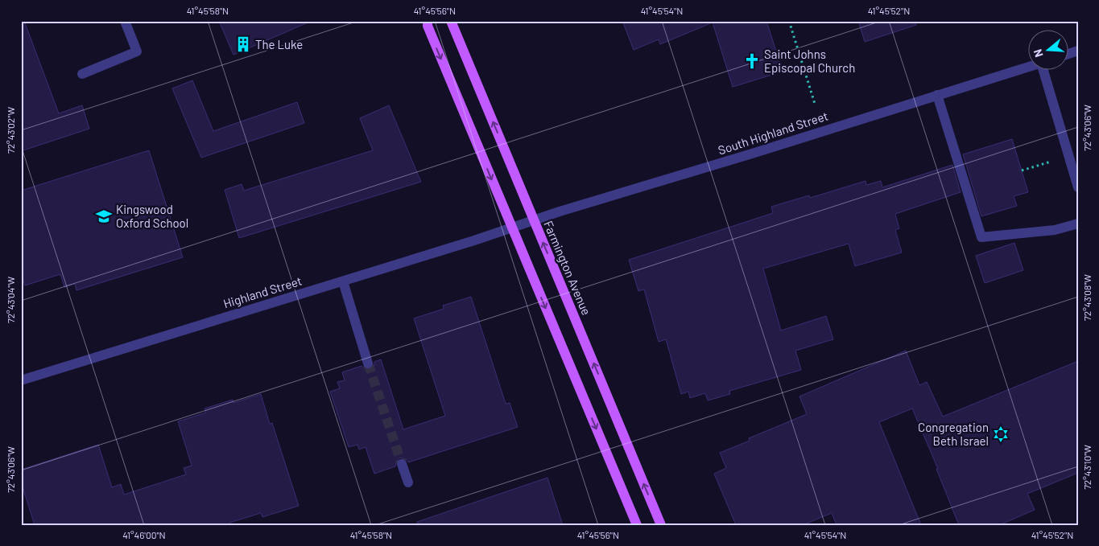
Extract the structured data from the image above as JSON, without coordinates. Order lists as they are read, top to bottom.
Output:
{
  "streets": {
    "main road": ["Farmington Avenue"],
    "street": ["South Highland Street", "Highland Street"]
  },
  "crossings": [
    ["South Highland Street", "Farmington Avenue"],
    ["South Highland Street", "Highland Street"]
  ],
  "places": {
    "building": ["The Luke"],
    "church": ["Saint Johns Episcopal Church"],
    "school or university": ["Kingswood Oxford School"],
    "synagogue": ["Congregation Beth Israel"]
  },
  "north": "left",
  "coordinates": [
    "41°45'58\"N",
    "41°45'56\"N",
    "41°45'54\"N",
    "41°45'52\"N",
    "72°43'06\"W",
    "72°43'02\"W",
    "72°43'08\"W",
    "72°43'04\"W",
    "72°43'10\"W",
    "41°46'00\"N"
  ]
}
